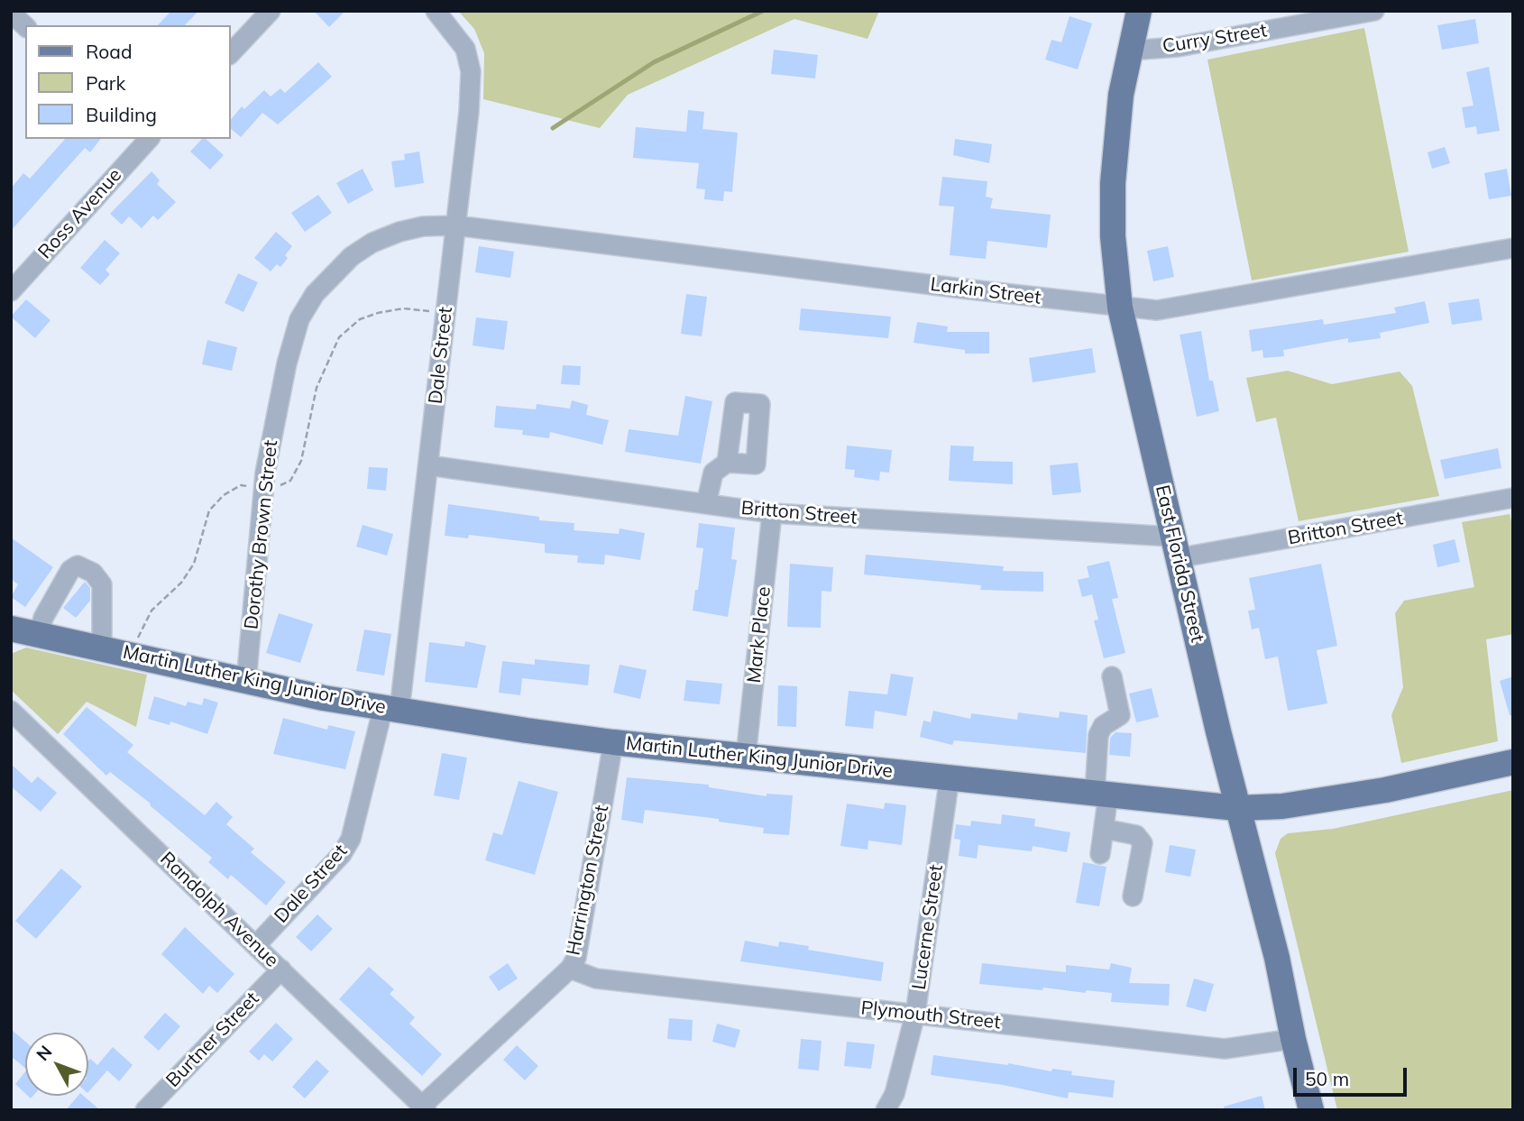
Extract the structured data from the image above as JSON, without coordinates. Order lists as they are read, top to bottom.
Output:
{
  "streets": {
    "main road": ["East Florida Street", "Martin Luther King Junior Drive"],
    "street": [
      "Curry Street",
      "Ross Avenue",
      "Larkin Street",
      "Dale Street",
      "Britton Street",
      "Dorothy Brown Street",
      "Mark Place",
      "Harrington Street",
      "Randolph Avenue",
      "Lucerne Street",
      "Plymouth Street",
      "Burtner Street"
    ]
  },
  "crossings": [
    ["Curry Street", "East Florida Street"],
    ["Larkin Street", "Dale Street"],
    ["Larkin Street", "Dorothy Brown Street"],
    ["Larkin Street", "East Florida Street"],
    ["Dale Street", "Britton Street"],
    ["Dale Street", "Dorothy Brown Street"],
    ["Dale Street", "Martin Luther King Junior Drive"],
    ["Dale Street", "Randolph Avenue"],
    ["Britton Street", "East Florida Street"],
    ["Britton Street", "Mark Place"],
    ["Dorothy Brown Street", "Martin Luther King Junior Drive"],
    ["East Florida Street", "Martin Luther King Junior Drive"],
    ["East Florida Street", "Plymouth Street"],
    ["Mark Place", "Martin Luther King Junior Drive"],
    ["Martin Luther King Junior Drive", "Harrington Street"],
    ["Martin Luther King Junior Drive", "Lucerne Street"],
    ["Harrington Street", "Randolph Avenue"],
    ["Harrington Street", "Plymouth Street"],
    ["Randolph Avenue", "Burtner Street"],
    ["Lucerne Street", "Plymouth Street"]
  ],
  "legend": ["Road", "Park", "Building"],
  "scale_bar": "50 m",
  "north": "top left"
}
